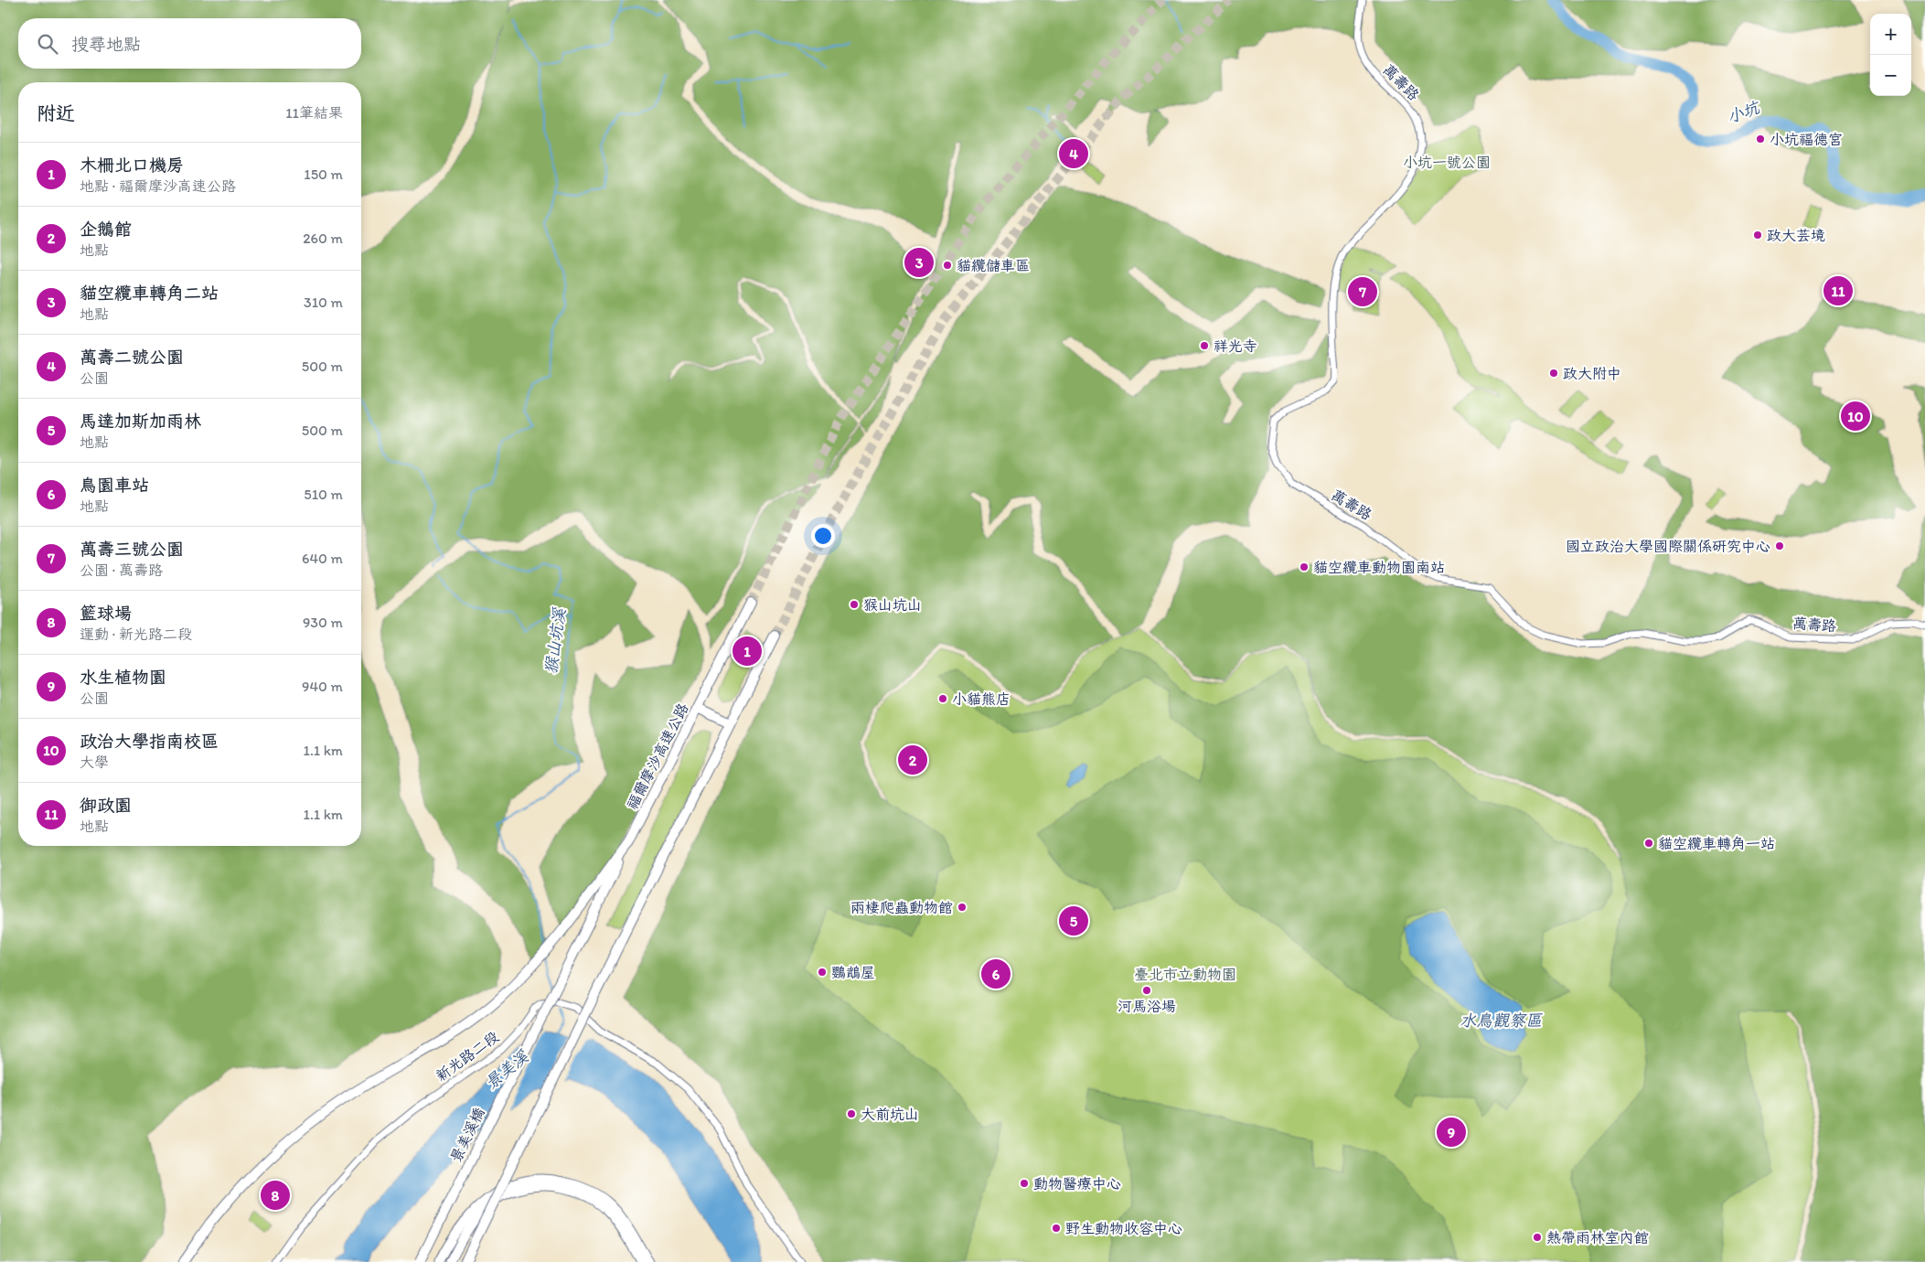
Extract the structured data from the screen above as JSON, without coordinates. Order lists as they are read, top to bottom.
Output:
{
  "streets": {
    "highway": ["福爾摩沙高速公路", "景美溪橋"],
    "street": ["萬壽路", "新光路二段"]
  },
  "crossings": [
    ["福爾摩沙高速公路", "景美溪橋"]
  ],
  "water": [
    "小坑",
    "猴山坑溪",
    "水鳥觀察區",
    "景美溪"
  ],
  "parks": ["小坑一號公園", "臺北市立動物園"],
  "places": [
    "小坑福德宮",
    "政大芸境",
    "貓纜儲車區",
    "祥光寺",
    "政大附中",
    "國立政治大學國際關係研究中心",
    "貓空纜車動物園南站",
    "猴山坑山",
    "小貓熊店",
    "貓空纜車轉角一站",
    "兩棲爬蟲動物館",
    "鸚鵡屋",
    "河馬浴場",
    "大前坑山",
    "動物醫療中心",
    "野生動物收容中心",
    "熱帶雨林室內館"
  ],
  "page": {
    "map_buttons": ["+", "−"],
    "search": "搜尋地點",
    "heading": ["附近", "11筆結果"],
    "pins": [
      "4",
      "3",
      "11",
      "7",
      "10",
      "1",
      "2",
      "5",
      "6",
      "9",
      "8"
    ],
    "list": [
      {
        "mark": "1",
        "name": "木柵北口機房",
        "note": "地點 · 福爾摩沙高速公路",
        "value": "150 m"
      },
      {
        "mark": "2",
        "name": "企鵝館",
        "note": "地點",
        "value": "260 m"
      },
      {
        "mark": "3",
        "name": "貓空纜車轉角二站",
        "note": "地點",
        "value": "310 m"
      },
      {
        "mark": "4",
        "name": "萬壽二號公園",
        "note": "公園",
        "value": "500 m"
      },
      {
        "mark": "5",
        "name": "馬達加斯加雨林",
        "note": "地點",
        "value": "500 m"
      },
      {
        "mark": "6",
        "name": "鳥園車站",
        "note": "地點",
        "value": "510 m"
      },
      {
        "mark": "7",
        "name": "萬壽三號公園",
        "note": "公園 · 萬壽路",
        "value": "640 m"
      },
      {
        "mark": "8",
        "name": "籃球場",
        "note": "運動 · 新光路二段",
        "value": "930 m"
      },
      {
        "mark": "9",
        "name": "水生植物園",
        "note": "公園",
        "value": "940 m"
      },
      {
        "mark": "10",
        "name": "政治大學指南校區",
        "note": "大學",
        "value": "1.1 km"
      },
      {
        "mark": "11",
        "name": "御政園",
        "note": "地點",
        "value": "1.1 km"
      }
    ]
  }
}
